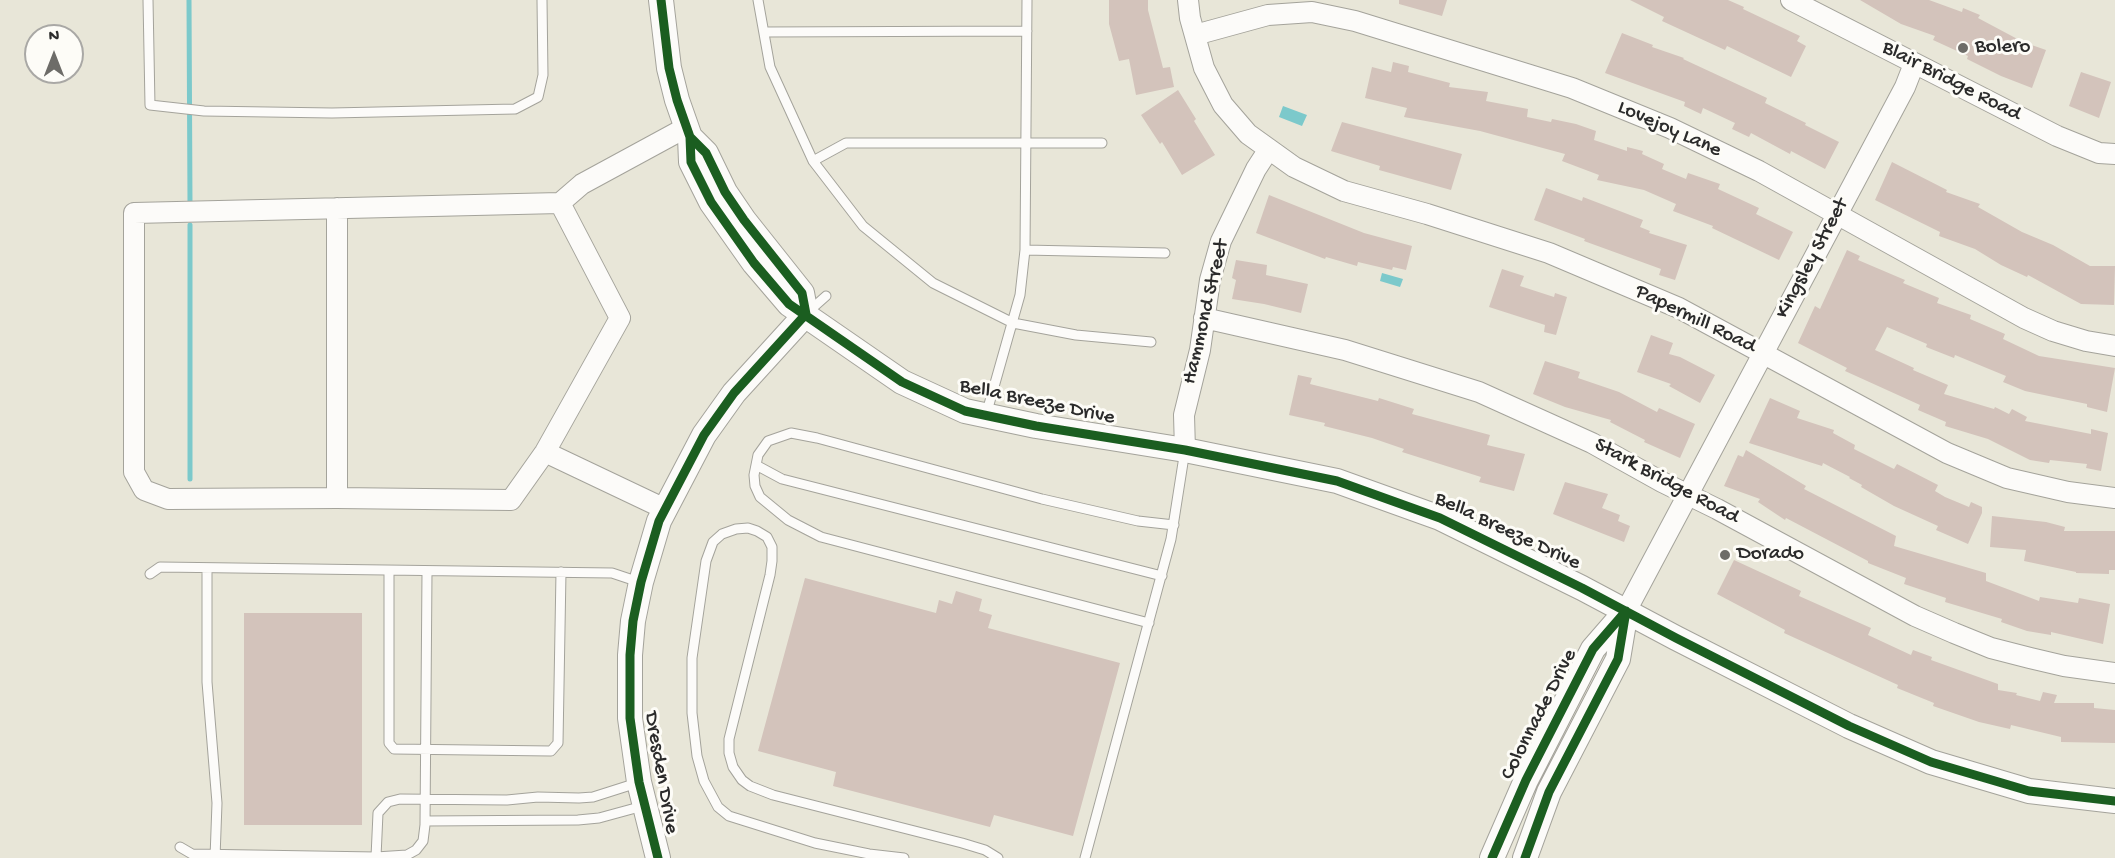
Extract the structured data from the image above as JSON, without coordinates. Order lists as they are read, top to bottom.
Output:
{
  "streets": {
    "street": [
      "Blair Bridge Road",
      "Lovejoy Lane",
      "Kingsley Street",
      "Hammond Street",
      "Papermill Road",
      "Bella Breeze Drive",
      "Stark Bridge Road",
      "Colonnade Drive",
      "Dresden Drive"
    ]
  },
  "crossings": [
    ["Blair Bridge Road", "Kingsley Street"],
    ["Lovejoy Lane", "Kingsley Street"],
    ["Lovejoy Lane", "Papermill Road"],
    ["Kingsley Street", "Papermill Road"],
    ["Kingsley Street", "Bella Breeze Drive"],
    ["Kingsley Street", "Stark Bridge Road"],
    ["Kingsley Street", "Colonnade Drive"],
    ["Hammond Street", "Papermill Road"],
    ["Hammond Street", "Bella Breeze Drive"],
    ["Hammond Street", "Stark Bridge Road"],
    ["Bella Breeze Drive", "Colonnade Drive"],
    ["Bella Breeze Drive", "Dresden Drive"]
  ],
  "places": ["Bolero", "Dorado"],
  "north": "top"
}
